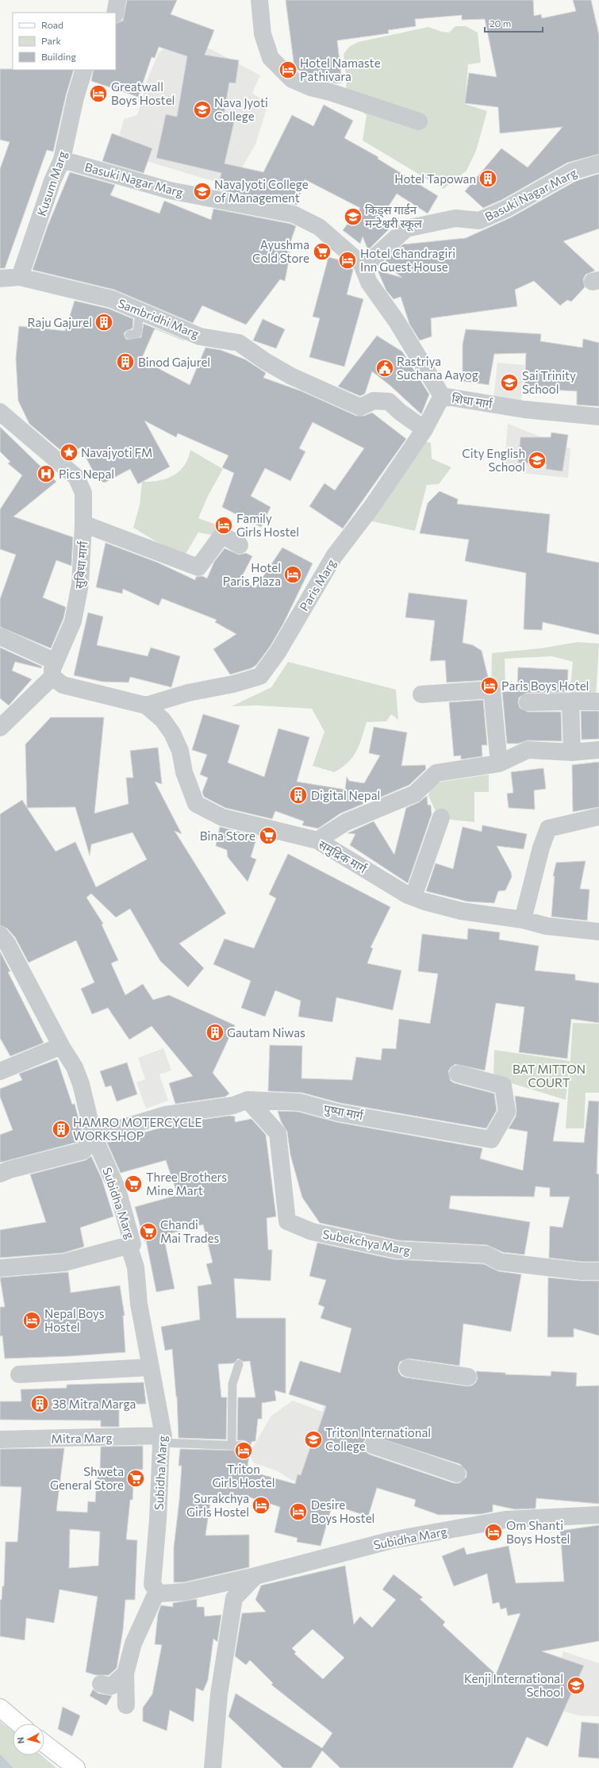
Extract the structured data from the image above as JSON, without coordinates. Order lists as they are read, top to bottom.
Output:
{
  "streets": {
    "street": [
      "Basuki Nagar Marg",
      "Kusum Marg",
      "Sambridhi Marg",
      "शिधा मार्ग",
      "सुबिधा मार्ग",
      "Paris Marg",
      "समुद्रिक मार्ग",
      "पुष्पा मार्ग",
      "Subidha Marg",
      "Subekchya Marg",
      "Mitra Marg"
    ]
  },
  "crossings": [
    ["Basuki Nagar Marg", "Kusum Marg"],
    ["Basuki Nagar Marg", "शिधा मार्ग"],
    ["Kusum Marg", "Sambridhi Marg"],
    ["Sambridhi Marg", "Paris Marg"],
    ["शिधा मार्ग", "Paris Marg"],
    ["Paris Marg", "समुद्रिक मार्ग"],
    ["पुष्पा मार्ग", "Subidha Marg"],
    ["पुष्पा मार्ग", "Subekchya Marg"],
    ["Subidha Marg", "Mitra Marg"]
  ],
  "parks": ["BAT MITTON COURT"],
  "places": {
    "hotel": [
      "Hotel Namaste Pathivara",
      "Greatwall Boys Hostel",
      "Hotel Chandragiri Inn Guest House",
      "Family Girls Hostel",
      "Hotel Paris Plaza",
      "Paris Boys Hotel",
      "Nepal Boys Hostel",
      "Triton Girls Hostel",
      "Surakchya Girls Hostel",
      "Desire Boys Hostel",
      "Om Shanti Boys Hostel"
    ],
    "school or university": [
      "Nava Jyoti College",
      "NavaJyoti College of Management",
      "किड्स गार्डन मन्टेश्वरी स्कूल",
      "Sai Trinity School",
      "City English School",
      "Triton International College",
      "Kenji International School"
    ],
    "building": [
      "Hotel Tapowan",
      "Raju Gajurel",
      "Binod Gajurel",
      "Digital Nepal",
      "Gautam Niwas",
      "HAMRO MOTERCYCLE WORKSHOP",
      "38 Mitra Marga"
    ],
    "supermarket": [
      "Ayushma Cold Store",
      "Bina Store",
      "Three Brothers Mine Mart",
      "Chandi Mai Trades",
      "Shweta General Store"
    ],
    "public building": ["Rastriya Suchana Aayog"],
    "place": ["Navajyoti FM"],
    "hospital": ["Pics Nepal"]
  },
  "legend": ["Road", "Park", "Building"],
  "scale_bar": "20 m",
  "north": "left"
}
